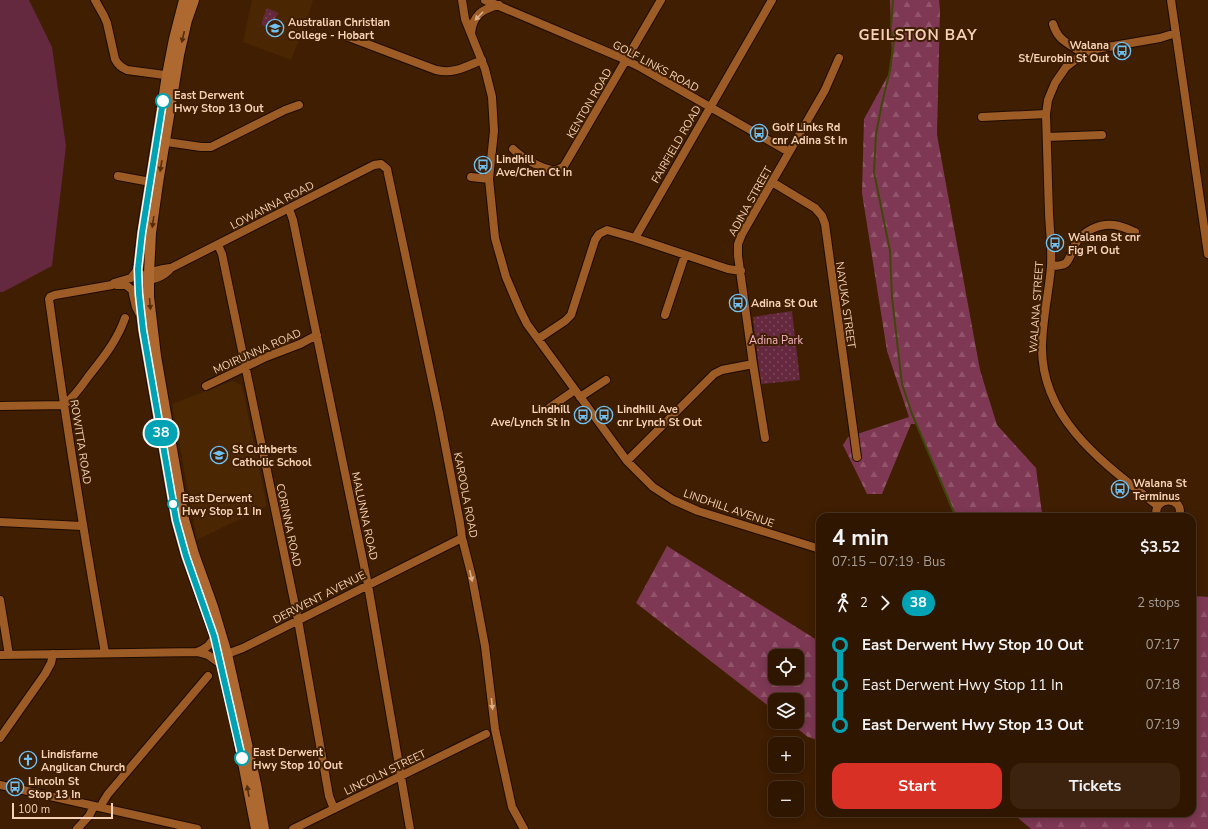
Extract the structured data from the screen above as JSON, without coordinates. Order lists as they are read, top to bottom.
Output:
{
  "streets": {
    "street": [
      "GOLF LINKS ROAD",
      "KENTON ROAD",
      "FAIRFIELD ROAD",
      "ADINA STREET",
      "LOWANNA ROAD",
      "NAYUKA STREET",
      "WALANA STREET",
      "MOIRUNNA ROAD",
      "ROWITTA ROAD",
      "KAROOLA ROAD",
      "LINDHILL AVENUE",
      "MALUNNA ROAD",
      "CORINNA ROAD",
      "DERWENT AVENUE",
      "LINCOLN STREET"
    ]
  },
  "crossings": [
    ["GOLF LINKS ROAD", "KENTON ROAD"],
    ["GOLF LINKS ROAD", "FAIRFIELD ROAD"],
    ["GOLF LINKS ROAD", "ADINA STREET"],
    ["ADINA STREET", "NAYUKA STREET"],
    ["LOWANNA ROAD", "KAROOLA ROAD"],
    ["LOWANNA ROAD", "MALUNNA ROAD"],
    ["LOWANNA ROAD", "CORINNA ROAD"],
    ["MOIRUNNA ROAD", "MALUNNA ROAD"],
    ["MOIRUNNA ROAD", "CORINNA ROAD"],
    ["KAROOLA ROAD", "DERWENT AVENUE"],
    ["MALUNNA ROAD", "DERWENT AVENUE"],
    ["MALUNNA ROAD", "LINCOLN STREET"],
    ["CORINNA ROAD", "DERWENT AVENUE"],
    ["CORINNA ROAD", "LINCOLN STREET"]
  ],
  "one_way": ["KAROOLA ROAD"],
  "districts": ["GEILSTON BAY"],
  "parks": ["Adina Park"],
  "places": {
    "school or university": ["Australian Christian College - Hobart", "St Cuthberts Catholic School"],
    "bus stop": [
      "Walana St/Eurobin St Out",
      "Golf Links Rd cnr Adina St In",
      "Lindhill Ave/Chen Ct In",
      "Walana St cnr Fig Pl Out",
      "Adina St Out",
      "Lindhill Ave/Lynch St In",
      "Lindhill Ave cnr Lynch St Out",
      "Walana St Terminus",
      "Lincoln St Stop 13 In"
    ],
    "other": ["East Derwent Hwy Stop 13 Out", "East Derwent Hwy Stop 11 In", "East Derwent Hwy Stop 10 Out"],
    "church": ["Lindisfarne Anglican Church"]
  },
  "lines": ["bus line 38"],
  "scale_bar": "100 m",
  "page": {
    "on_map": "38",
    "heading": ["4 min", "07:15 – 07:19 · Bus", "$3.52"],
    "legs": ["2", "38", "2 stops"],
    "list": [
      {
        "name": "East Derwent Hwy Stop 10 Out",
        "value": "07:17"
      },
      {
        "name": "East Derwent Hwy Stop 11 In",
        "value": "07:18"
      },
      {
        "name": "East Derwent Hwy Stop 13 Out",
        "value": "07:19"
      }
    ],
    "map_buttons": ["+", "−"],
    "buttons": ["Start", "Tickets"],
    "scale": "100 m"
  }
}
